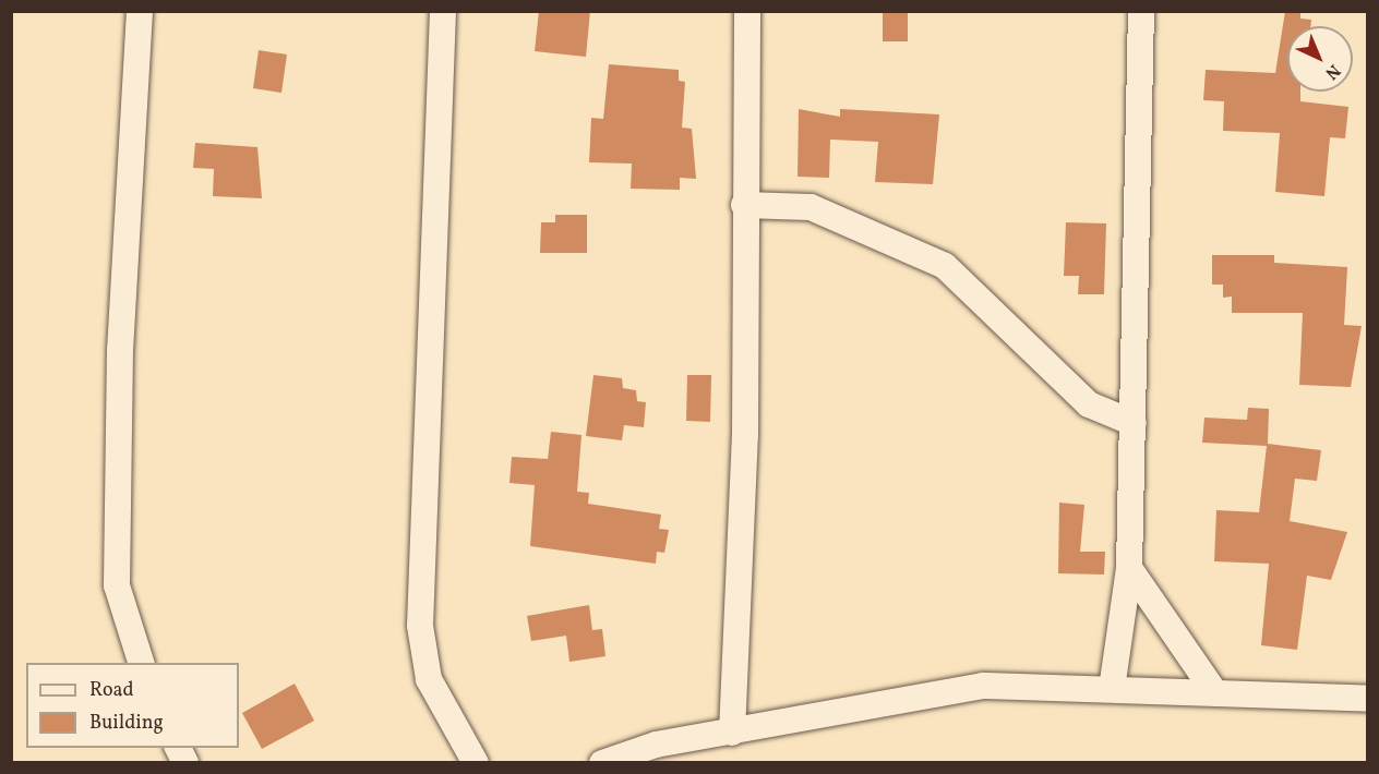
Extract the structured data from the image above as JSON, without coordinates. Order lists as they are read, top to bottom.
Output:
{
  "legend": ["Road", "Building"],
  "north": "bottom right"
}
